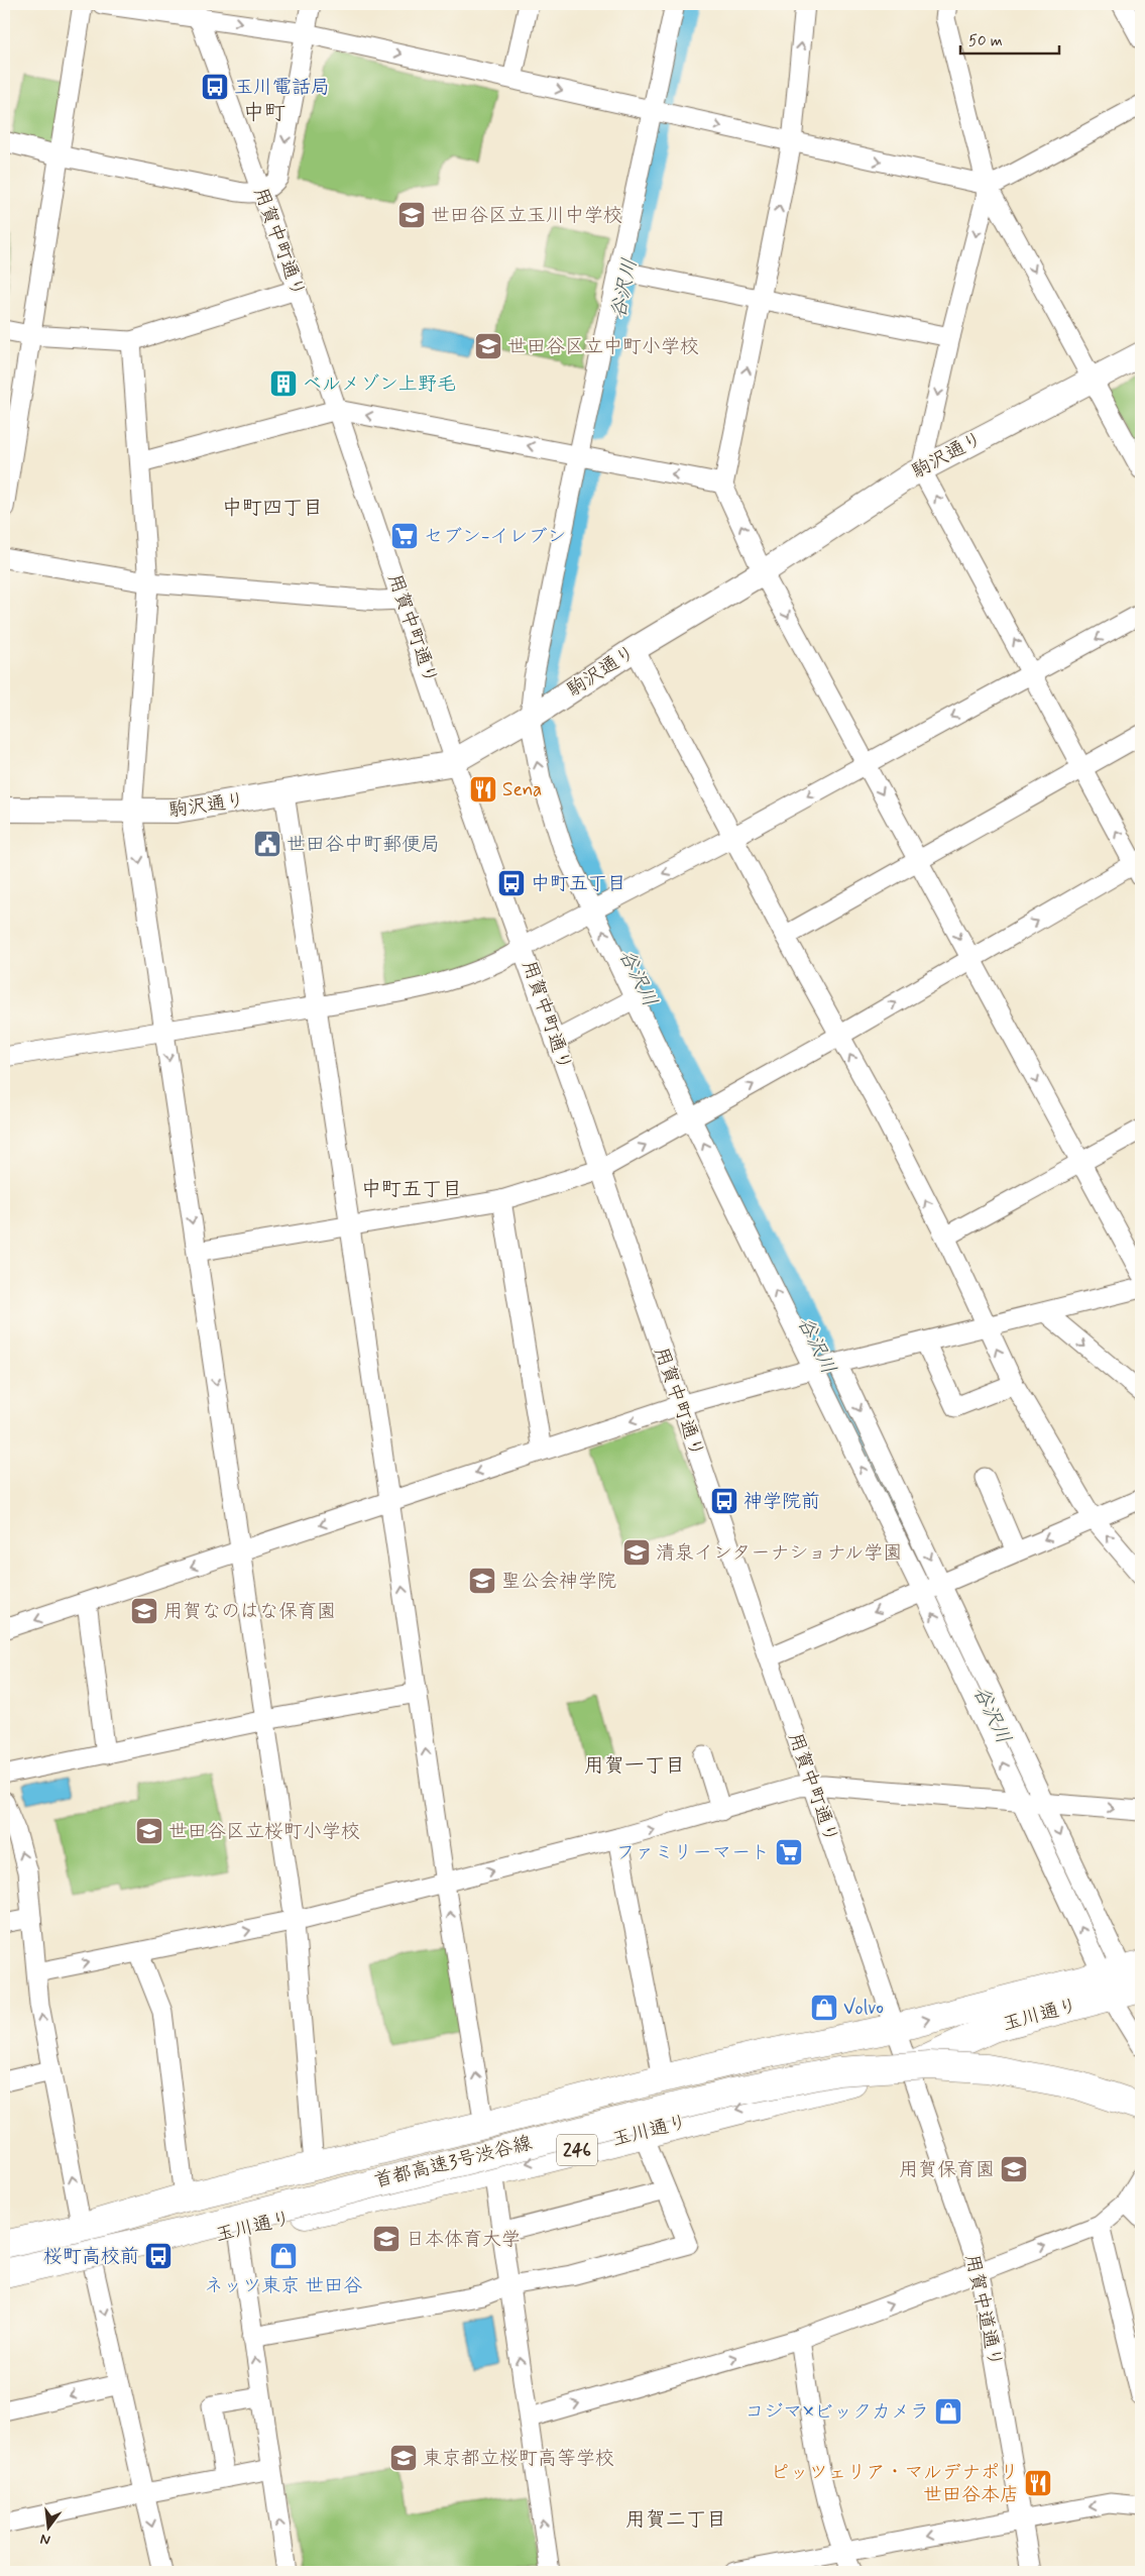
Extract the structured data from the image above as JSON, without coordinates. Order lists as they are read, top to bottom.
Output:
{
  "streets": {
    "highway": ["玉川通り", "246", "首都高速3号渋谷線"],
    "main road": ["駒沢通り"],
    "street": ["用賀中町通り", "用賀中道通り"]
  },
  "crossings": [
    ["用賀中町通り", "駒沢通り"],
    ["用賀中町通り", "玉川通り"],
    ["用賀中町通り", "用賀中道通り"],
    ["玉川通り", "用賀中道通り"]
  ],
  "districts": [
    "中町",
    "中町四丁目",
    "中町五丁目",
    "用賀一丁目",
    "用賀二丁目"
  ],
  "water": ["谷沢川"],
  "places": {
    "bus stop": [
      "玉川電話局",
      "中町五丁目",
      "神学院前",
      "桜町高校前"
    ],
    "school or university": [
      "世田谷区立玉川中学校",
      "世田谷区立中町小学校",
      "清泉インターナショナル学園",
      "聖公会神学院",
      "用賀なのはな保育園",
      "世田谷区立桜町小学校",
      "用賀保育園",
      "日本体育大学",
      "東京都立桜町高等学校"
    ],
    "building": ["ベルメゾン上野毛"],
    "supermarket": ["セブン-イレブン", "ファミリーマート"],
    "restaurant": ["Sena", "ピッツェリア・マルデナポリ 世田谷本店"],
    "public building": ["世田谷中町郵便局"],
    "shop": ["Volvo", "ネッツ東京 世田谷", "コジマ×ビックカメラ"]
  },
  "scale_bar": "50 m",
  "north": "bottom"
}
